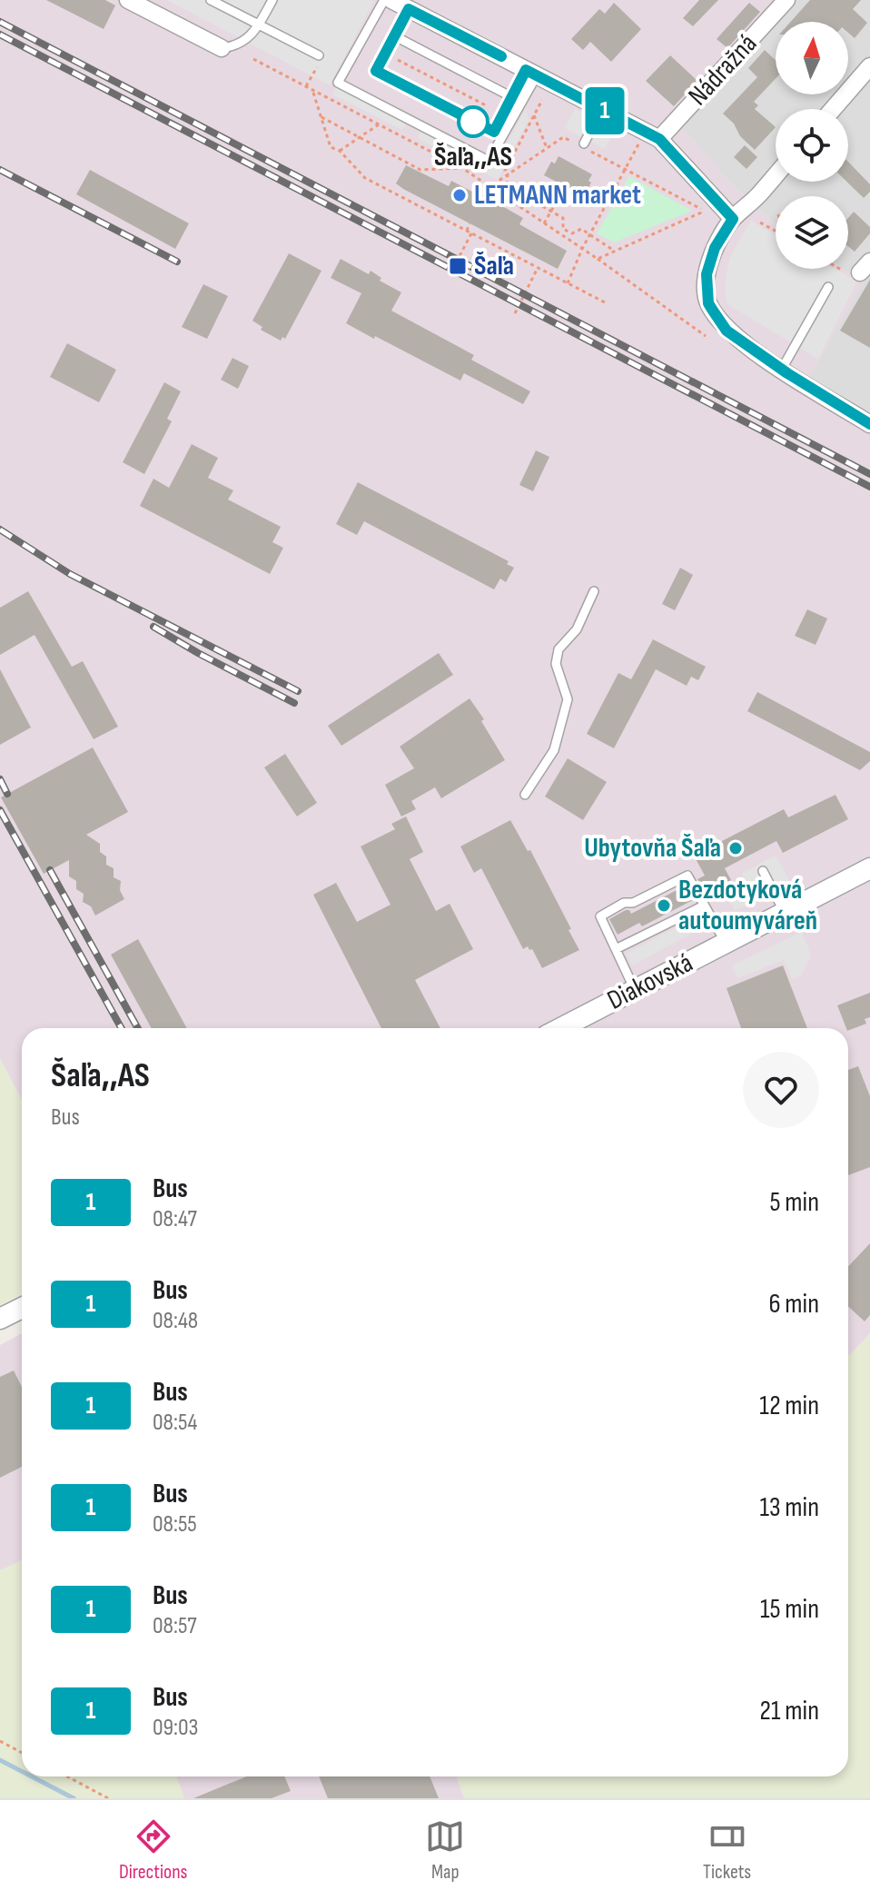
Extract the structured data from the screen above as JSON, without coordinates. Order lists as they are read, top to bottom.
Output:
{
  "streets": {
    "street": ["Nádražná", "Diakovská"]
  },
  "places": {
    "other": [
      "Šaľa,,AS",
      "LETMANN market",
      "Ubytovňa Šaľa",
      "Bezdotyková autoumyváreň"
    ],
    "transit": ["Šaľa"]
  },
  "lines": ["bus line 1"],
  "north": "top",
  "page": {
    "on_map": "1",
    "heading": ["Šaľa,,AS", "Bus"],
    "list": [
      {
        "mark": "1",
        "name": "Bus",
        "note": "08:47",
        "value": "5 min"
      },
      {
        "mark": "1",
        "name": "Bus",
        "note": "08:48",
        "value": "6 min"
      },
      {
        "mark": "1",
        "name": "Bus",
        "note": "08:54",
        "value": "12 min"
      },
      {
        "mark": "1",
        "name": "Bus",
        "note": "08:55",
        "value": "13 min"
      },
      {
        "mark": "1",
        "name": "Bus",
        "note": "08:57",
        "value": "15 min"
      },
      {
        "mark": "1",
        "name": "Bus",
        "note": "09:03",
        "value": "21 min"
      }
    ],
    "tabs": ["Directions", "Map", "Tickets"]
  }
}
